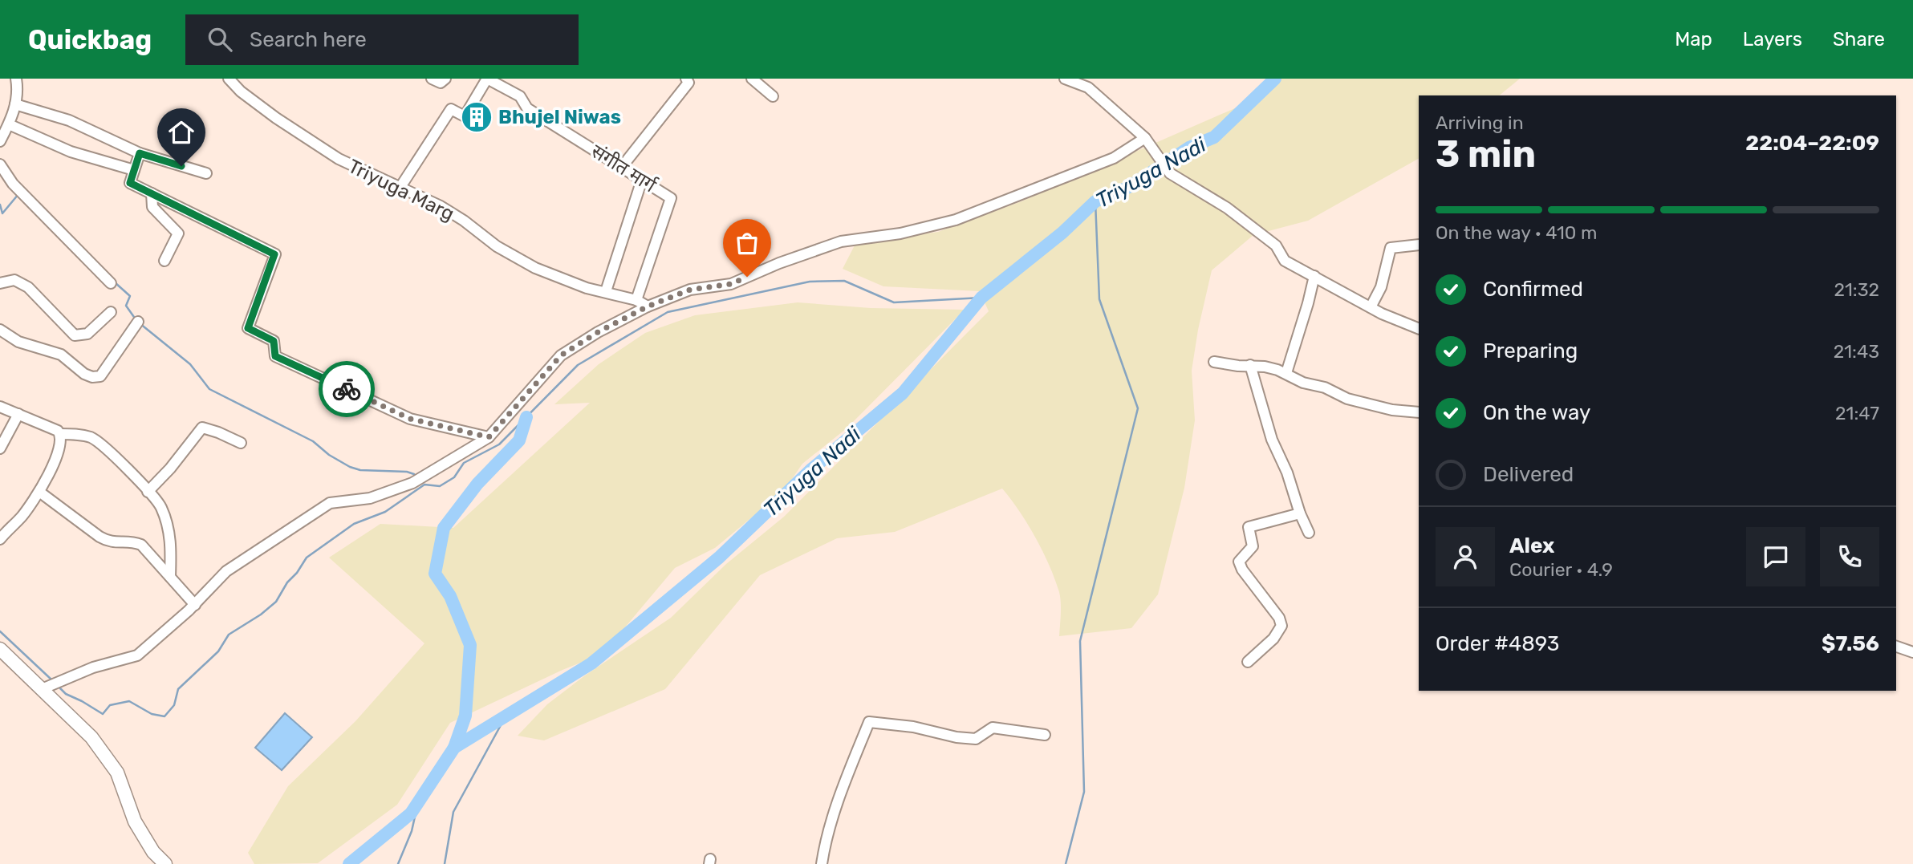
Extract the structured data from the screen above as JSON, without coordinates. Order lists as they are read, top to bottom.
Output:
{
  "streets": {
    "street": ["संगीत मार्ग", "Triyuga Marg"]
  },
  "crossings": [
    ["संगीत मार्ग", "Triyuga Marg"]
  ],
  "water": ["Triyuga Nadi"],
  "places": {
    "building": ["Bhujel Niwas"]
  },
  "page": {
    "header": "Quickbag",
    "search": "Search here",
    "nav": ["Map", "Layers", "Share"],
    "heading": ["3 min", "Arriving in", "22:04–22:09"],
    "panel": [
      "Alex",
      "Courier · 4.9",
      "Order #4893",
      "$7.56"
    ],
    "bar": "On the way · 410 m",
    "list": [
      ["Confirmed", "21:32"],
      ["Preparing", "21:43"],
      ["On the way", "21:47"],
      "Delivered"
    ]
  }
}
